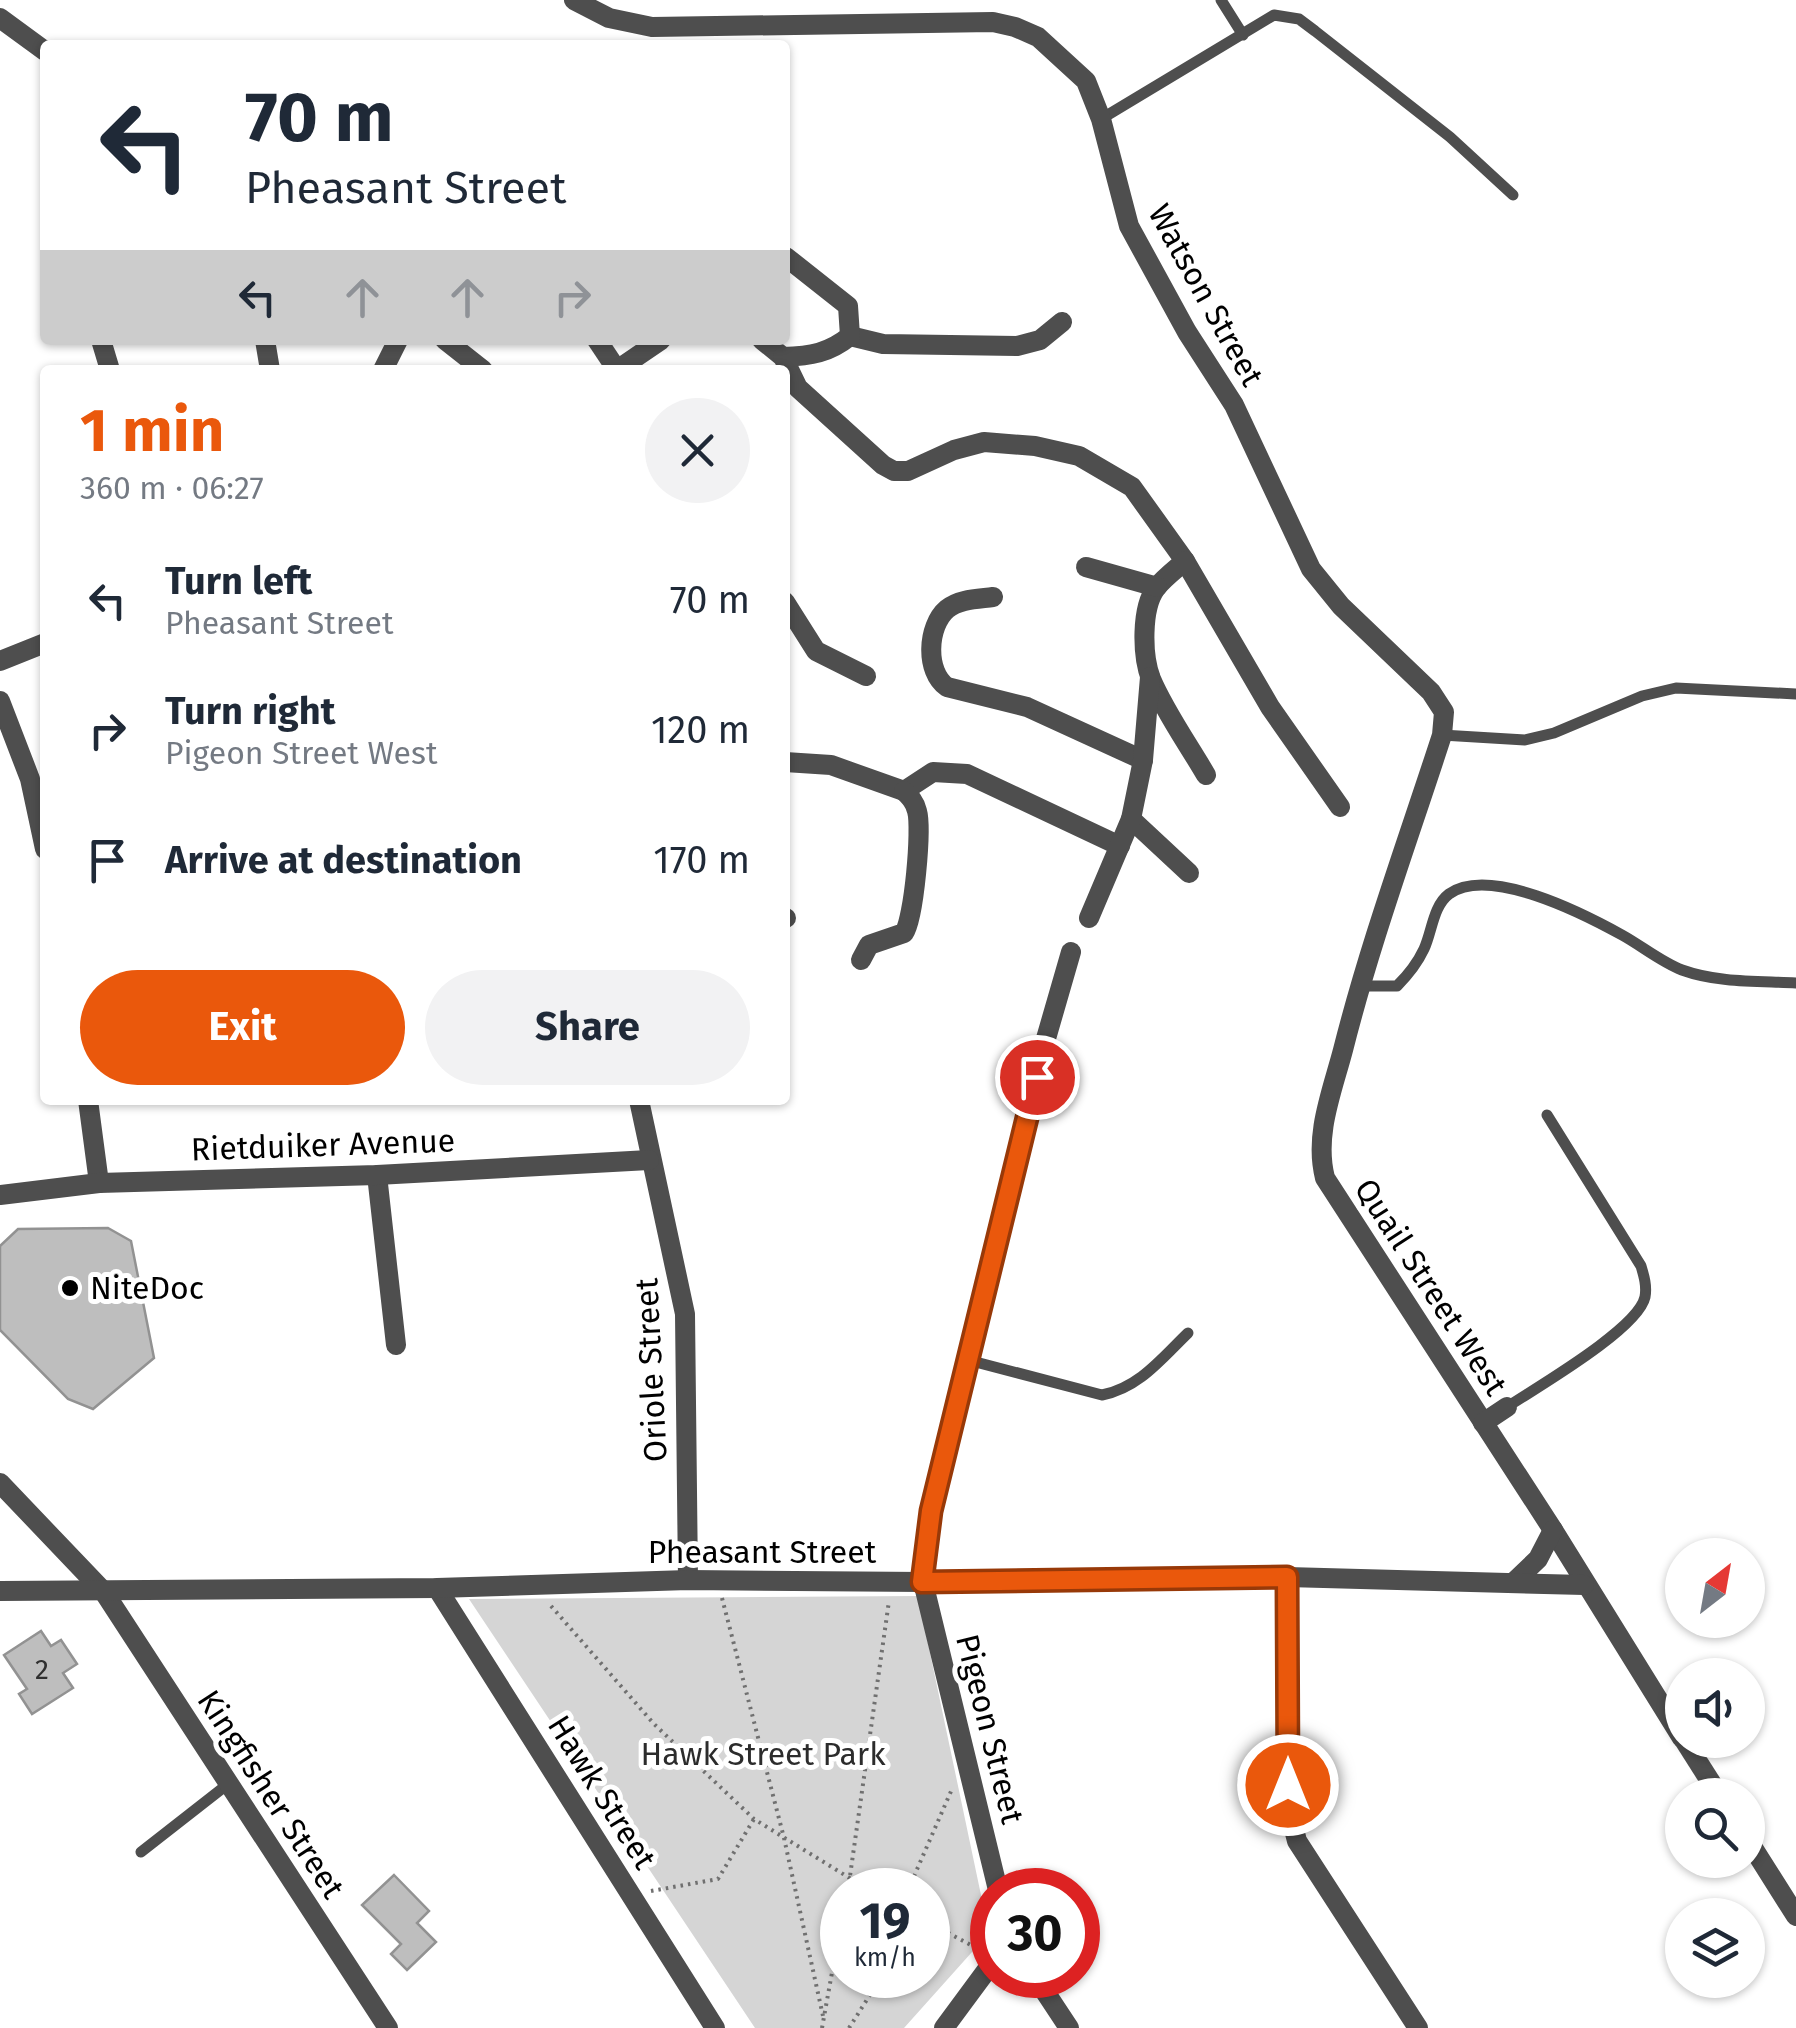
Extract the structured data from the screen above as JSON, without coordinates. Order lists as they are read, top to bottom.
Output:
{
  "streets": {
    "street": [
      "Watson Street",
      "Rietduiker Avenue",
      "Quail Street West",
      "Oriole Street",
      "Pheasant Street",
      "Pigeon Street",
      "Hawk Street",
      "Kingfisher Street"
    ]
  },
  "crossings": [
    ["Watson Street", "Quail Street West"],
    ["Rietduiker Avenue", "Oriole Street"],
    ["Quail Street West", "Pheasant Street"],
    ["Oriole Street", "Pheasant Street"],
    ["Pheasant Street", "Pigeon Street"],
    ["Pheasant Street", "Hawk Street"],
    ["Pheasant Street", "Kingfisher Street"]
  ],
  "parks": ["Hawk Street Park"],
  "places": ["NiteDoc"],
  "house_numbers": ["2"],
  "north": "top right",
  "page": {
    "turn": ["70 m", "Pheasant Street"],
    "heading": ["1 min", "360 m · 06:27"],
    "list": [
      {
        "name": "Turn left",
        "note": "Pheasant Street",
        "value": "70 m"
      },
      {
        "name": "Turn right",
        "note": "Pigeon Street West",
        "value": "120 m"
      },
      {
        "name": "Arrive at destination",
        "value": "170 m"
      }
    ],
    "buttons": ["Exit", "Share"],
    "speed": "19 km/h",
    "limit": "30"
  }
}
